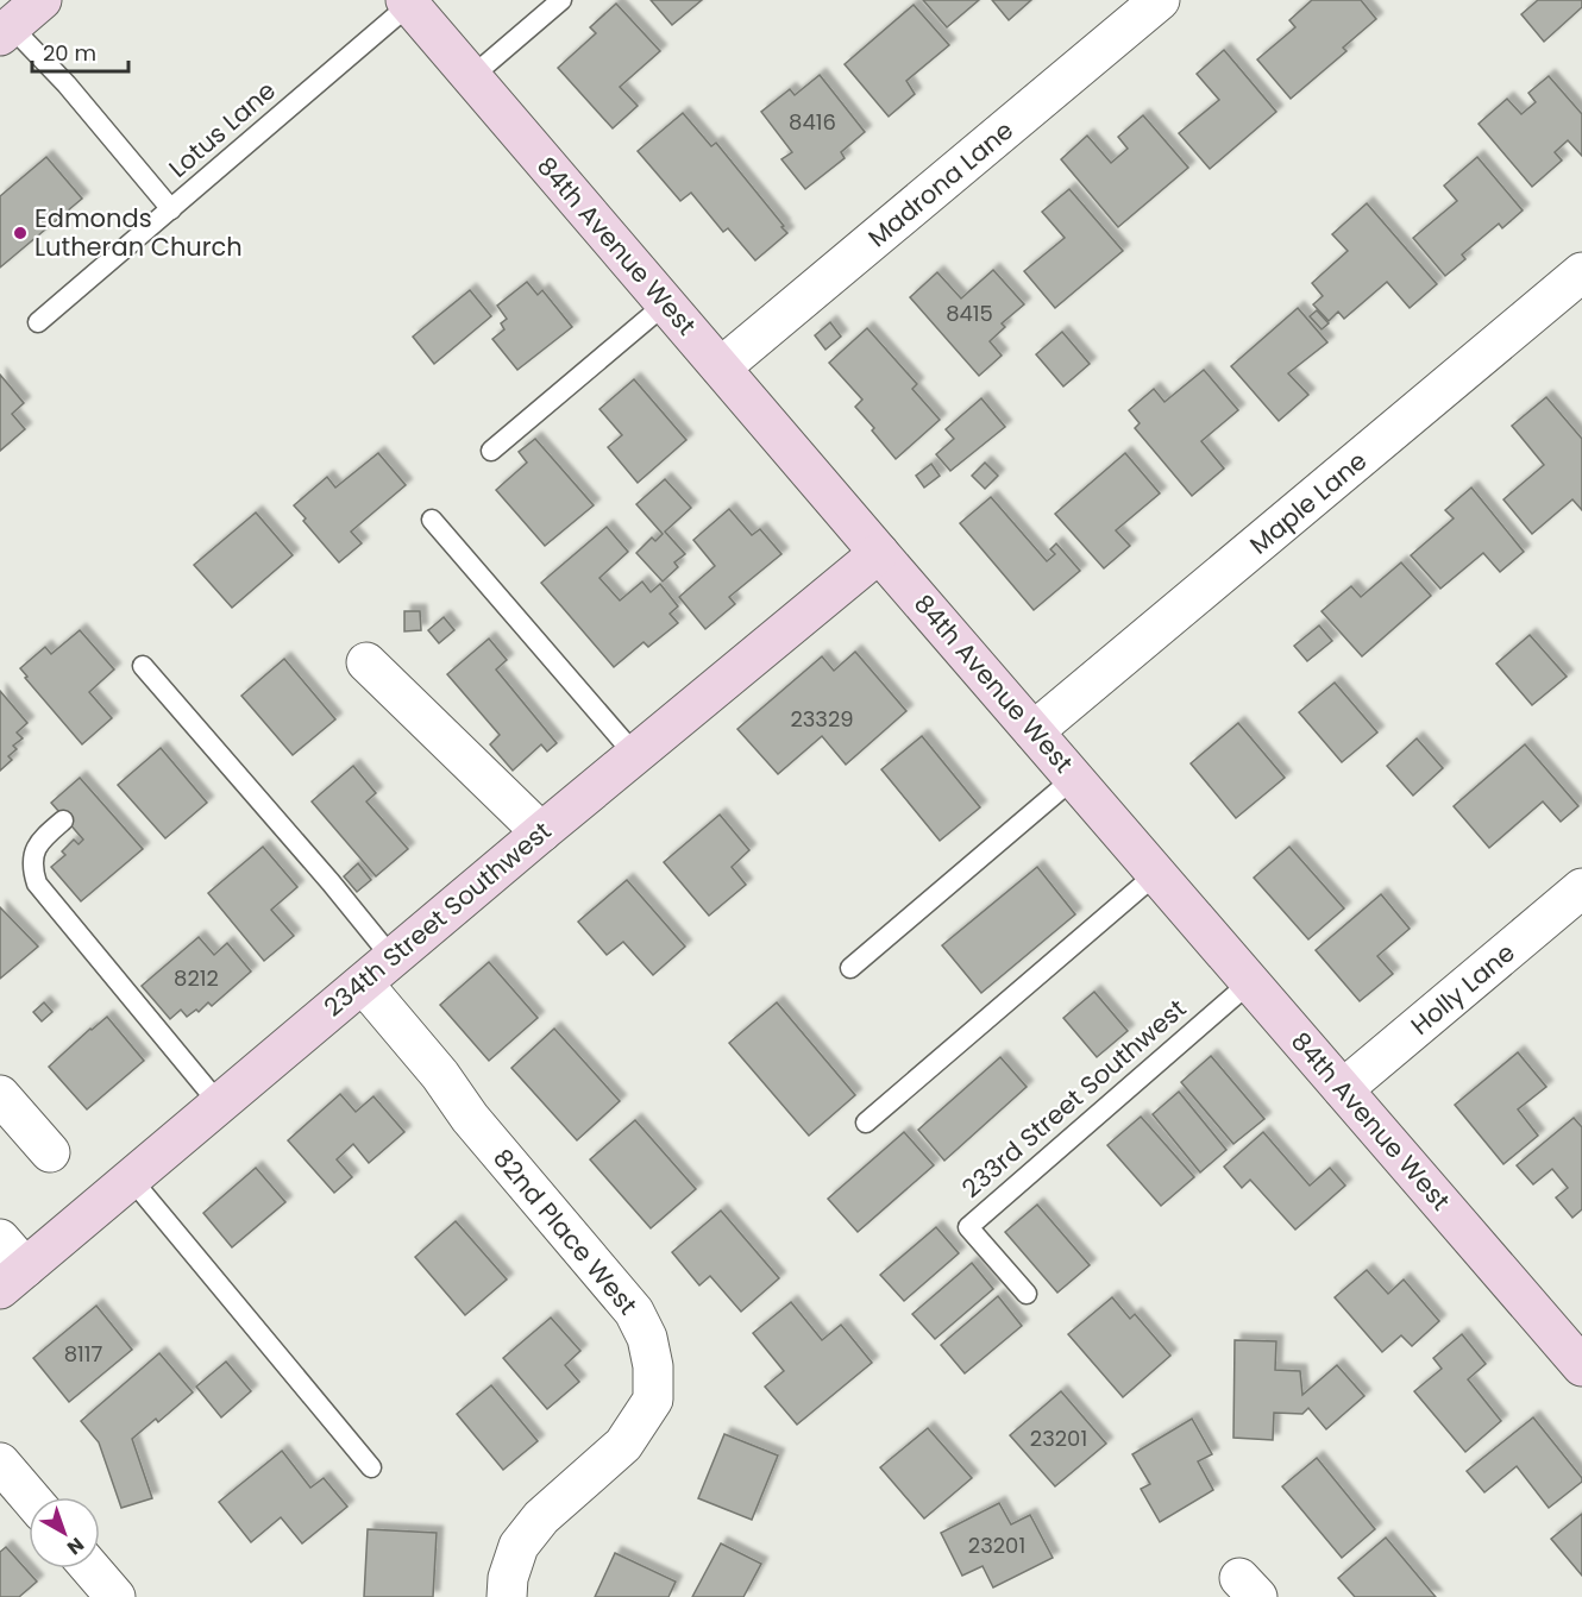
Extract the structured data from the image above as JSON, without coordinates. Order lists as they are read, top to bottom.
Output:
{
  "streets": {
    "street": [
      "Madrona Lane",
      "84th Avenue West",
      "Maple Lane",
      "234th Street Southwest",
      "Holly Lane",
      "82nd Place West"
    ],
    "lane": ["Lotus Lane", "233rd Street Southwest"]
  },
  "crossings": [
    ["Lotus Lane", "84th Avenue West"],
    ["Madrona Lane", "84th Avenue West"],
    ["84th Avenue West", "Maple Lane"],
    ["84th Avenue West", "234th Street Southwest"],
    ["84th Avenue West", "Holly Lane"],
    ["84th Avenue West", "233rd Street Southwest"],
    ["234th Street Southwest", "82nd Place West"]
  ],
  "places": ["Edmonds Lutheran Church"],
  "house_numbers": [
    "8416",
    "8415",
    "23329",
    "8212",
    "8117",
    "23201",
    "23201"
  ],
  "scale_bar": "20 m",
  "north": "bottom right"
}
